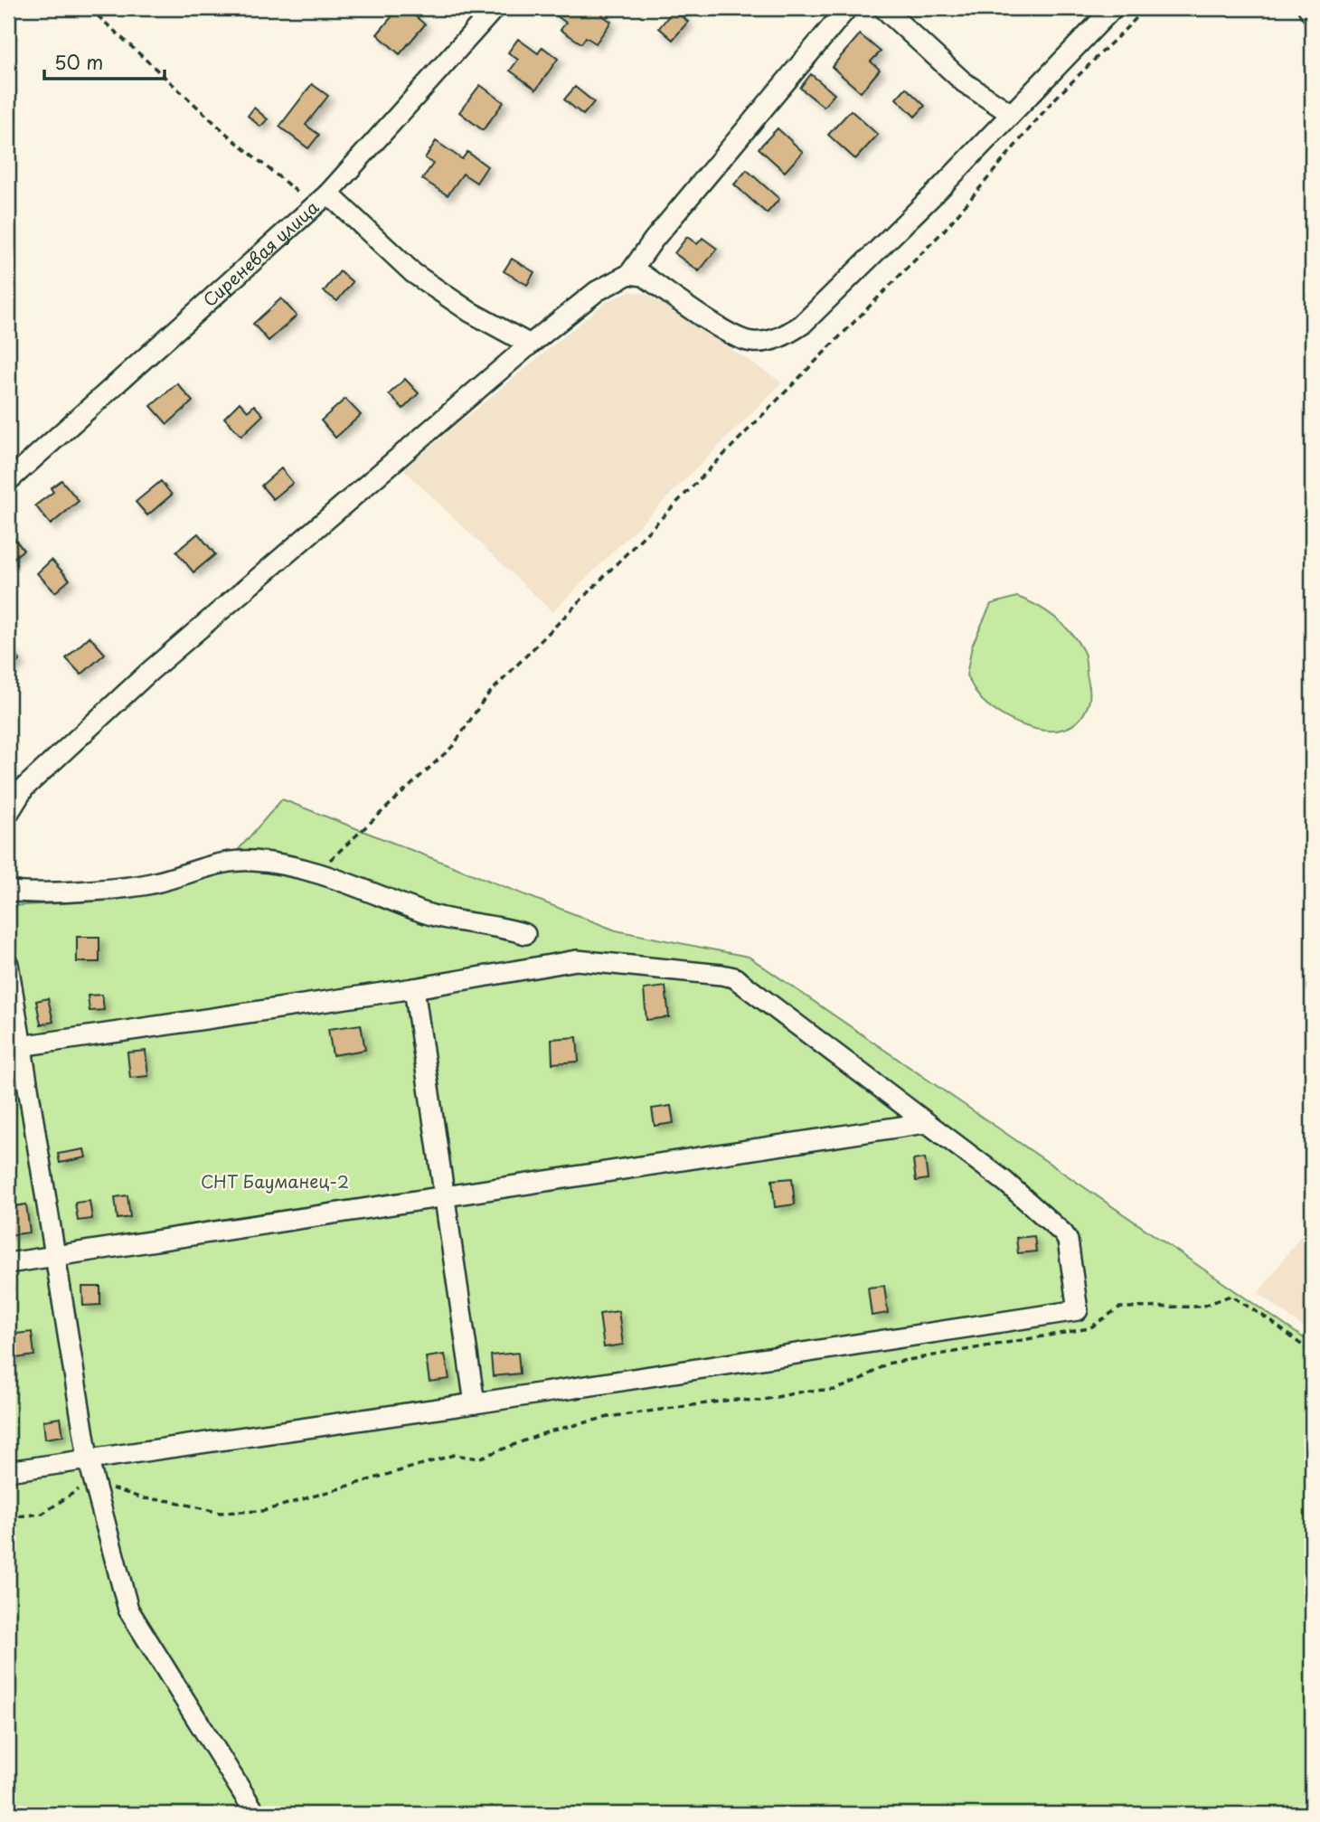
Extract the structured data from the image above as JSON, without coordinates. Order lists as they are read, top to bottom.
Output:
{
  "streets": {
    "street": ["Сиреневая улица"]
  },
  "parks": ["СНТ Бауманец-2"],
  "scale_bar": "50 m"
}
